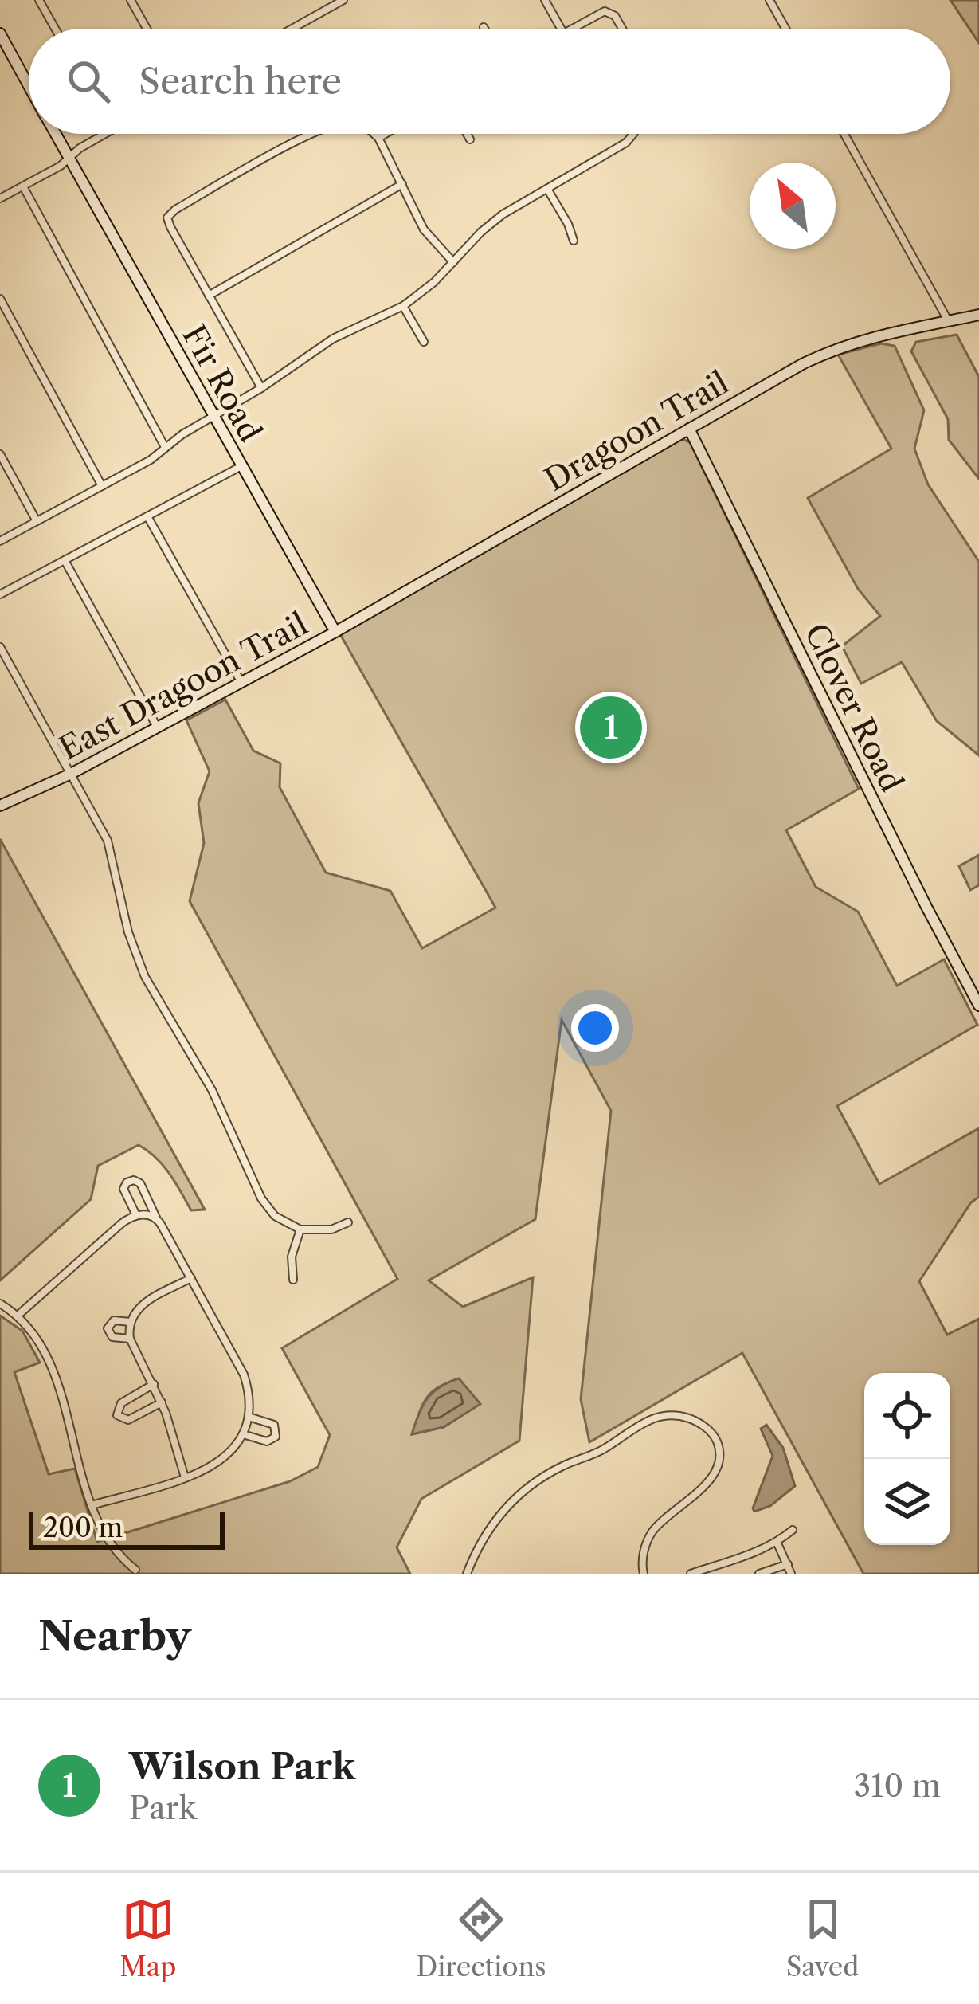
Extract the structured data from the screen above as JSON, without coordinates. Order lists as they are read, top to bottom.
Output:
{
  "streets": {
    "street": [
      "Fir Road",
      "Dragoon Trail",
      "East Dragoon Trail",
      "Clover Road"
    ]
  },
  "crossings": [
    ["Fir Road", "Dragoon Trail"],
    ["Fir Road", "East Dragoon Trail"],
    ["Dragoon Trail", "East Dragoon Trail"],
    ["Dragoon Trail", "Clover Road"]
  ],
  "scale_bar": "200 m",
  "north": "top left",
  "page": {
    "search": "Search here",
    "pins": "1",
    "scale": "200 m",
    "heading": "Nearby",
    "list": [
      {
        "mark": "1",
        "name": "Wilson Park",
        "note": "Park",
        "value": "310 m"
      }
    ],
    "nav": ["Map", "Directions", "Saved"]
  }
}
